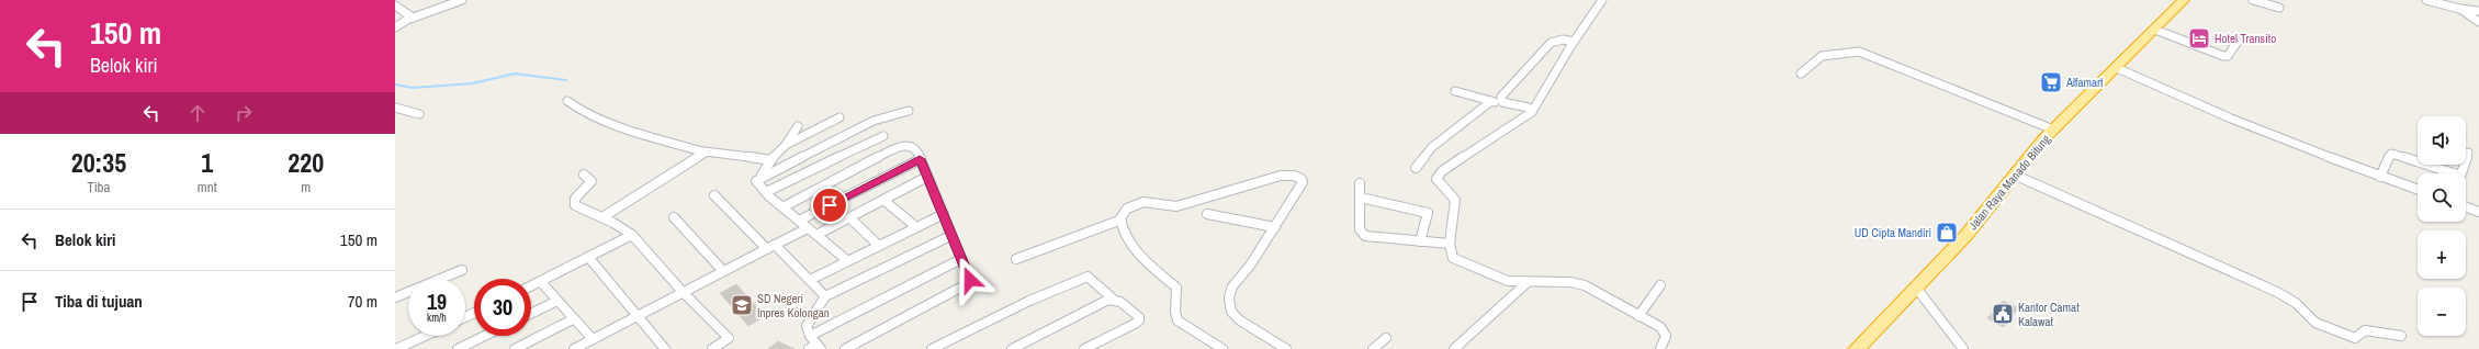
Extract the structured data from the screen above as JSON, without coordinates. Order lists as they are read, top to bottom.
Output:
{
  "streets": {
    "highway": ["Jalan Raya Manado Bitung"]
  },
  "places": {
    "hotel": ["Hotel Transito"],
    "supermarket": ["Alfamart"],
    "shop": ["UD Cipta Mandiri"],
    "school or university": ["SD Negeri Inpres Kolongan"],
    "public building": ["Kantor Camat Kalawat"]
  },
  "page": {
    "turn": ["150 m", "Belok kiri"],
    "map_buttons": ["+", "−"],
    "eta": [
      "20:35",
      "Tiba",
      "1",
      "mnt",
      "220",
      "m"
    ],
    "list": [
      {
        "name": "Belok kiri",
        "value": "150 m"
      },
      {
        "name": "Tiba di tujuan",
        "value": "70 m"
      }
    ],
    "speed": "19 km/h",
    "limit": "30"
  }
}
